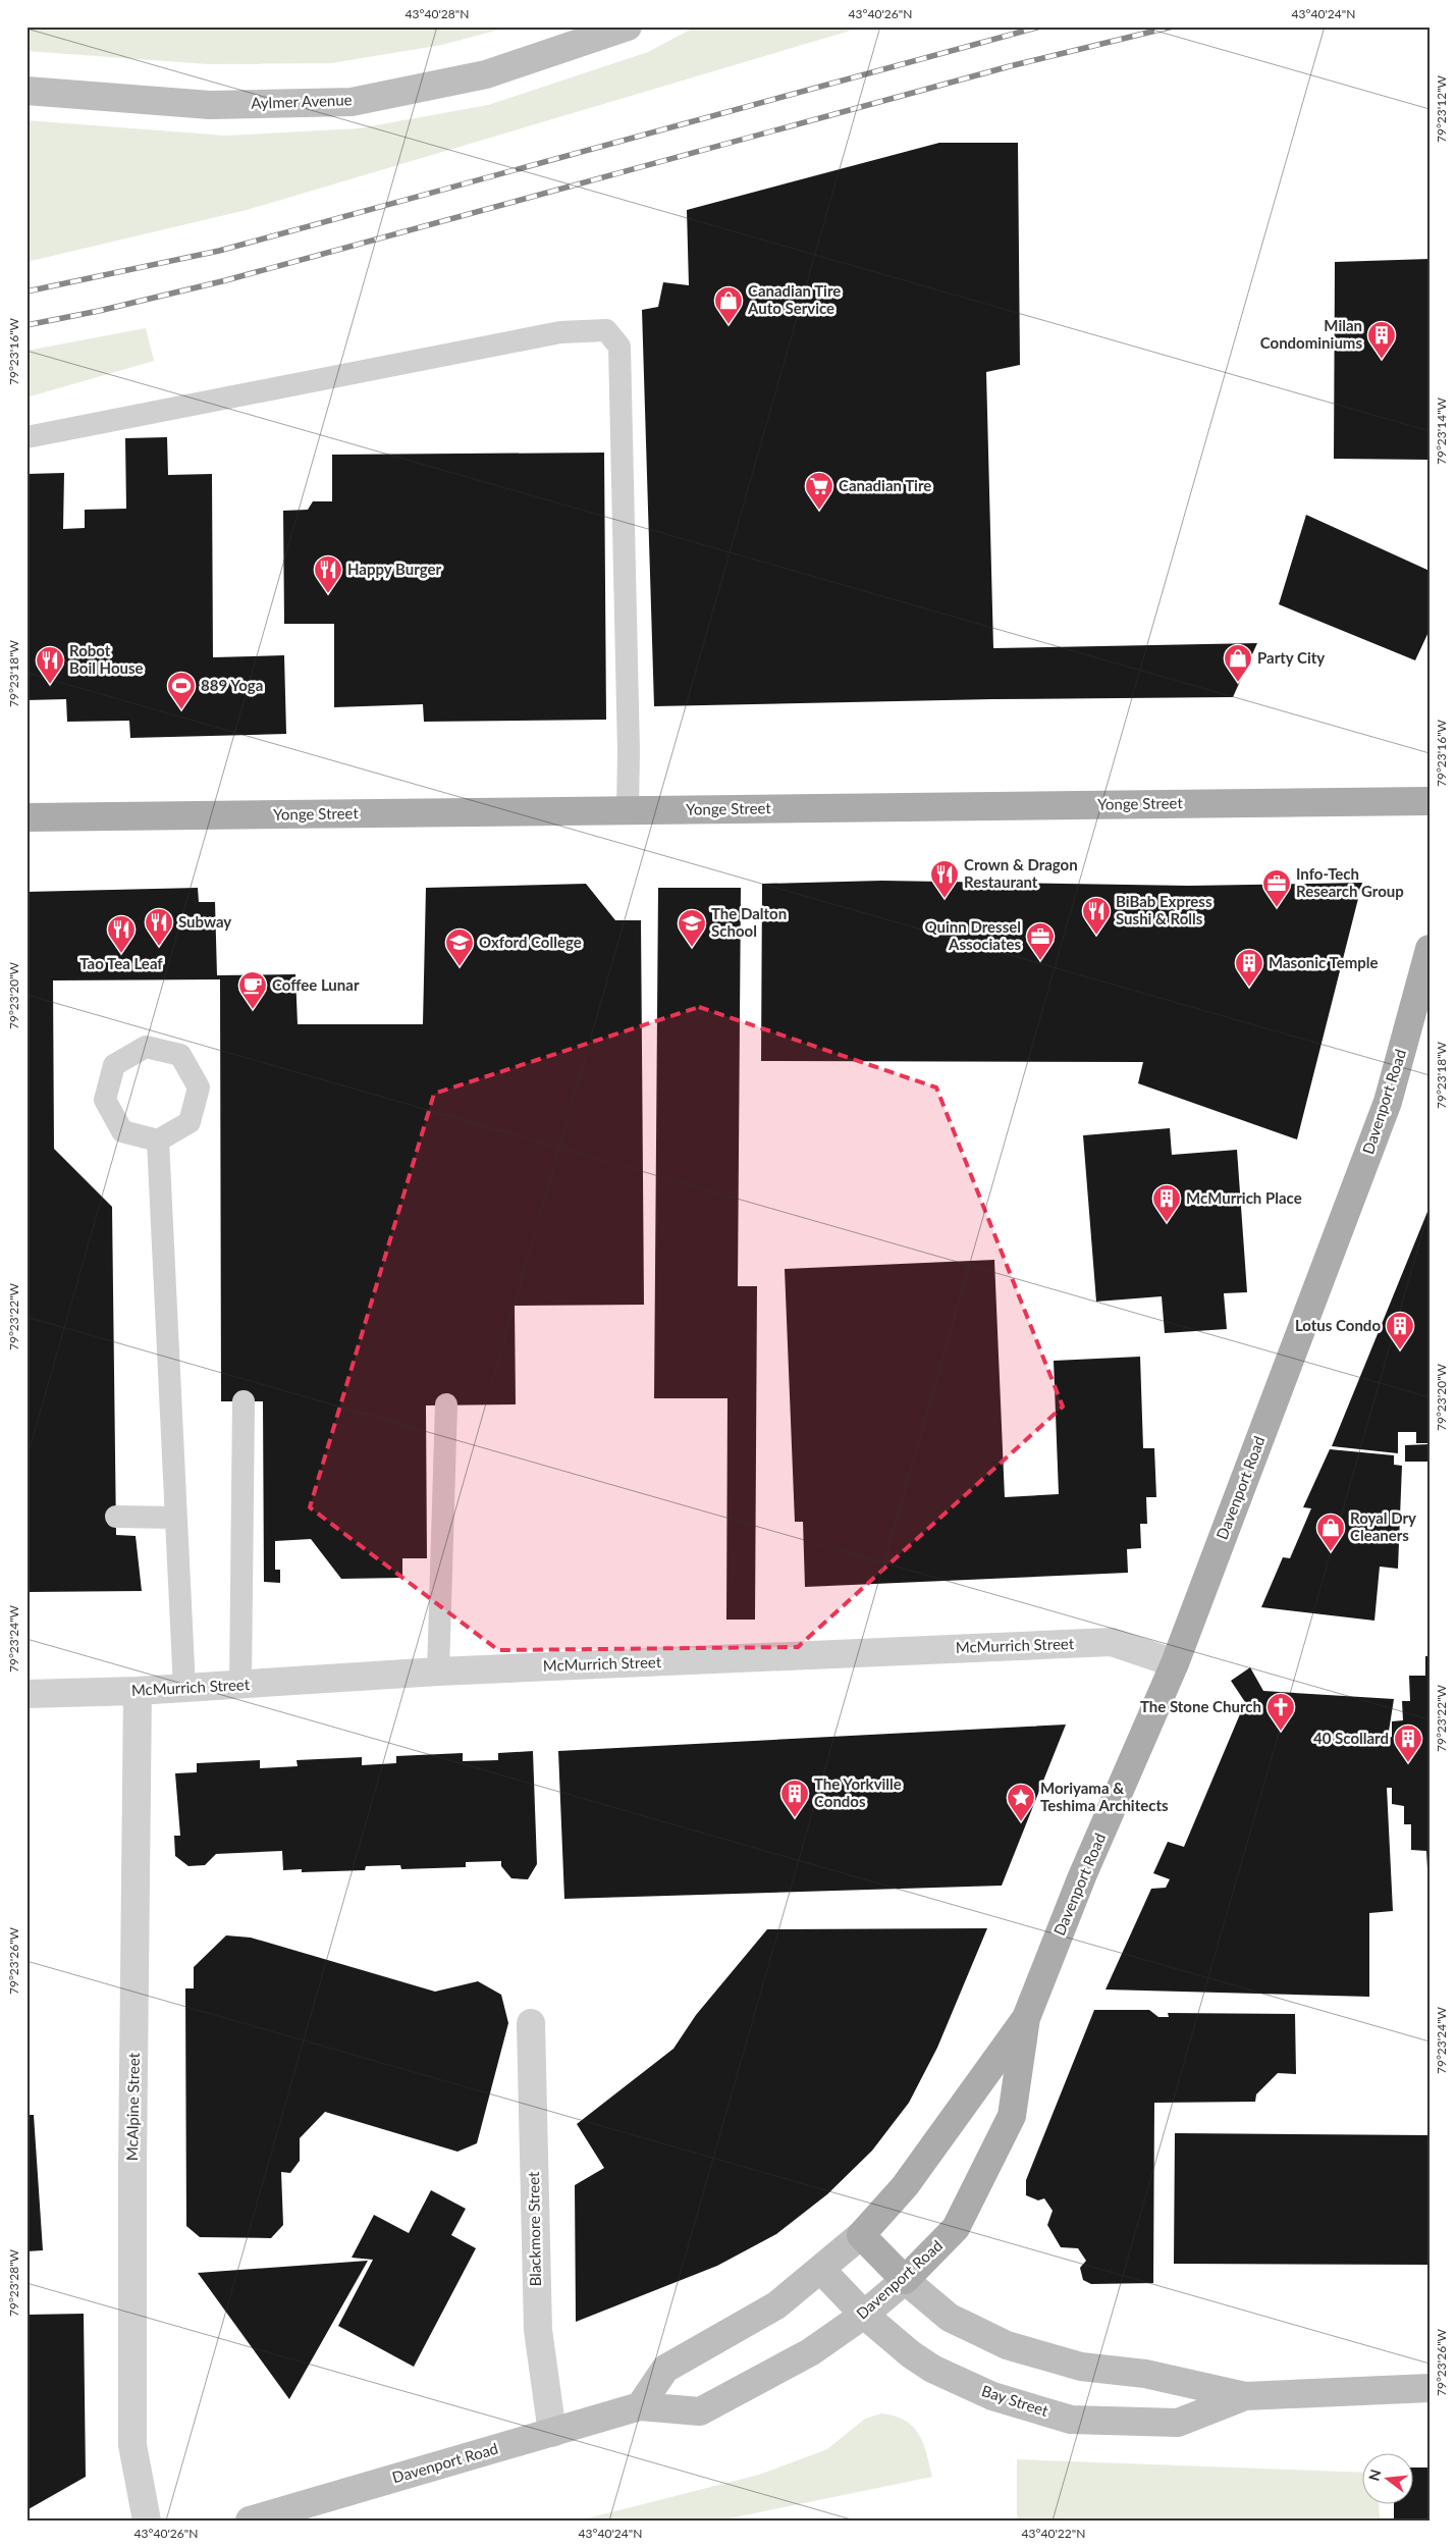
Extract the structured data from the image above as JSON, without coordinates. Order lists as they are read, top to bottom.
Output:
{
  "streets": {
    "main road": [
      "Aylmer Avenue",
      "Yonge Street",
      "Davenport Road",
      "Bay Street"
    ],
    "street": ["McMurrich Street", "McAlpine Street", "Blackmore Street"]
  },
  "crossings": [
    ["Davenport Road", "McMurrich Street"],
    ["Davenport Road", "Blackmore Street"],
    ["Davenport Road", "Bay Street"],
    ["McMurrich Street", "McAlpine Street"]
  ],
  "places": {
    "shop": ["Canadian Tire Auto Service", "Party City", "Royal Dry Cleaners"],
    "building": [
      "Milan Condominiums",
      "Masonic Temple",
      "McMurrich Place",
      "Lotus Condo",
      "40 Scollard",
      "The Yorkville Condos"
    ],
    "supermarket": ["Canadian Tire"],
    "restaurant": [
      "Happy Burger",
      "Robot Boil House",
      "Crown & Dragon Restaurant",
      "BiBab Express Sushi & Rolls",
      "Subway",
      "Tao Tea Leaf"
    ],
    "sports": ["889 Yoga"],
    "office": ["Info-Tech Research Group", "Quinn Dressel Associates"],
    "school or university": ["The Dalton School", "Oxford College"],
    "cafe": ["Coffee Lunar"],
    "church": ["The Stone Church"],
    "place": ["Moriyama & Teshima Architects"]
  },
  "north": "left",
  "coordinates": [
    "43°40'28\"N",
    "43°40'26\"N",
    "43°40'24\"N",
    "79°23'12\"W",
    "79°23'16\"W",
    "79°23'14\"W",
    "79°23'18\"W",
    "79°23'20\"W",
    "79°23'22\"W",
    "79°23'24\"W",
    "79°23'26\"W",
    "79°23'28\"W",
    "43°40'22\"N"
  ]
}
